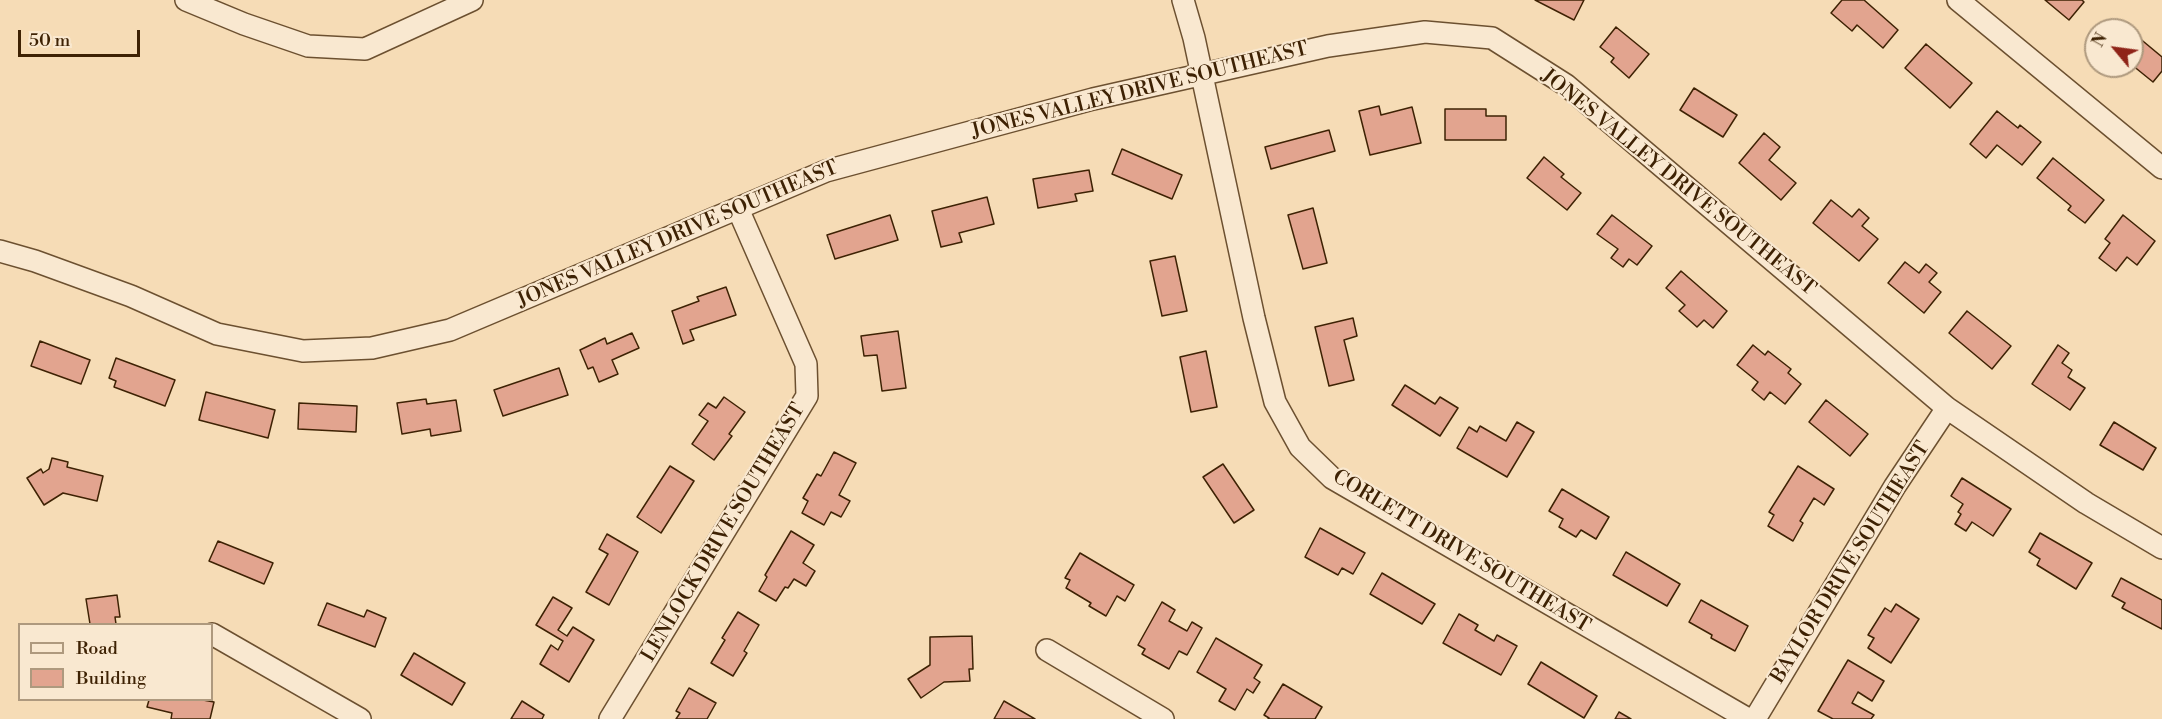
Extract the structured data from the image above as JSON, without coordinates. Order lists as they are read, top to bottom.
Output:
{
  "streets": {
    "street": [
      "JONES VALLEY DRIVE SOUTHEAST",
      "LENLOCK DRIVE SOUTHEAST",
      "CORLETT DRIVE SOUTHEAST",
      "BAYLOR DRIVE SOUTHEAST"
    ]
  },
  "crossings": [
    ["JONES VALLEY DRIVE SOUTHEAST", "LENLOCK DRIVE SOUTHEAST"],
    ["JONES VALLEY DRIVE SOUTHEAST", "CORLETT DRIVE SOUTHEAST"],
    ["JONES VALLEY DRIVE SOUTHEAST", "BAYLOR DRIVE SOUTHEAST"]
  ],
  "legend": ["Road", "Building"],
  "scale_bar": "50 m",
  "north": "top left"
}
